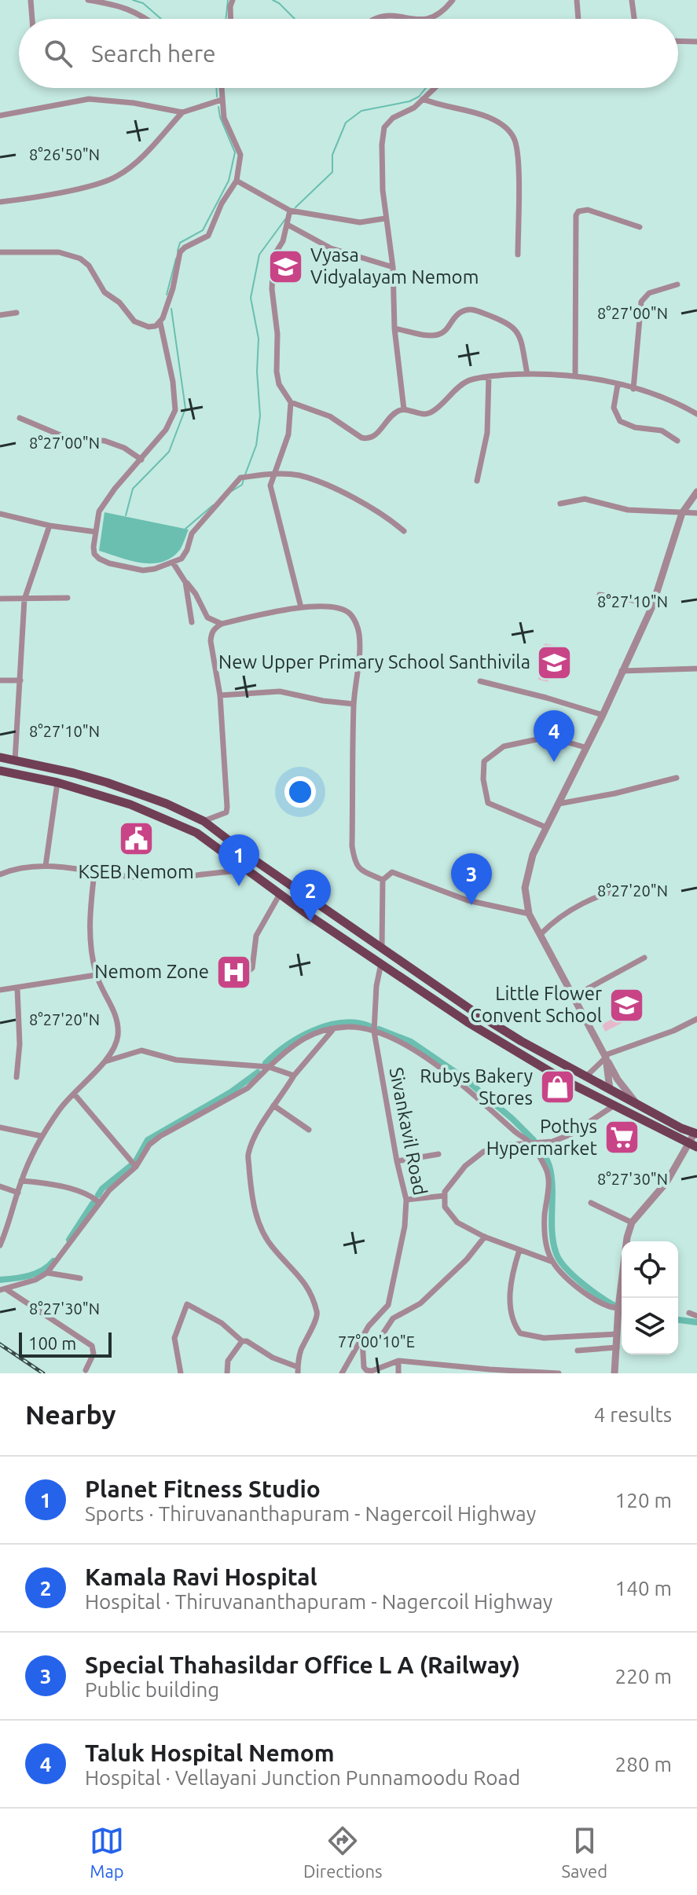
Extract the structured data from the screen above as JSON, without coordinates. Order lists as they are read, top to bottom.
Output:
{
  "streets": {
    "street": ["Sivankavil Road"]
  },
  "places": {
    "school or university": ["Vyasa Vidyalayam Nemom", "New Upper Primary School Santhivila", "Little Flower Convent School"],
    "public building": ["KSEB Nemom"],
    "hospital": ["Nemom Zone"],
    "shop": ["Rubys Bakery Stores"],
    "supermarket": ["Pothys Hypermarket"]
  },
  "scale_bar": "100 m",
  "page": {
    "search": "Search here",
    "pins": [
      "4",
      "1",
      "3",
      "2"
    ],
    "scale": "100 m",
    "heading": ["Nearby", "4 results"],
    "list": [
      {
        "mark": "1",
        "name": "Planet Fitness Studio",
        "note": "Sports · Thiruvananthapuram - Nagercoil Highway",
        "value": "120 m"
      },
      {
        "mark": "2",
        "name": "Kamala Ravi Hospital",
        "note": "Hospital · Thiruvananthapuram - Nagercoil Highway",
        "value": "140 m"
      },
      {
        "mark": "3",
        "name": "Special Thahasildar Office L A (Railway)",
        "note": "Public building",
        "value": "220 m"
      },
      {
        "mark": "4",
        "name": "Taluk Hospital Nemom",
        "note": "Hospital · Vellayani Junction Punnamoodu Road",
        "value": "280 m"
      }
    ],
    "nav": ["Map", "Directions", "Saved"]
  },
  "coordinates": [
    "8°26'50\"N",
    "8°27'00\"N",
    "8°27'10\"N",
    "8°27'20\"N",
    "8°27'30\"N",
    "77°00'10\"E"
  ]
}
